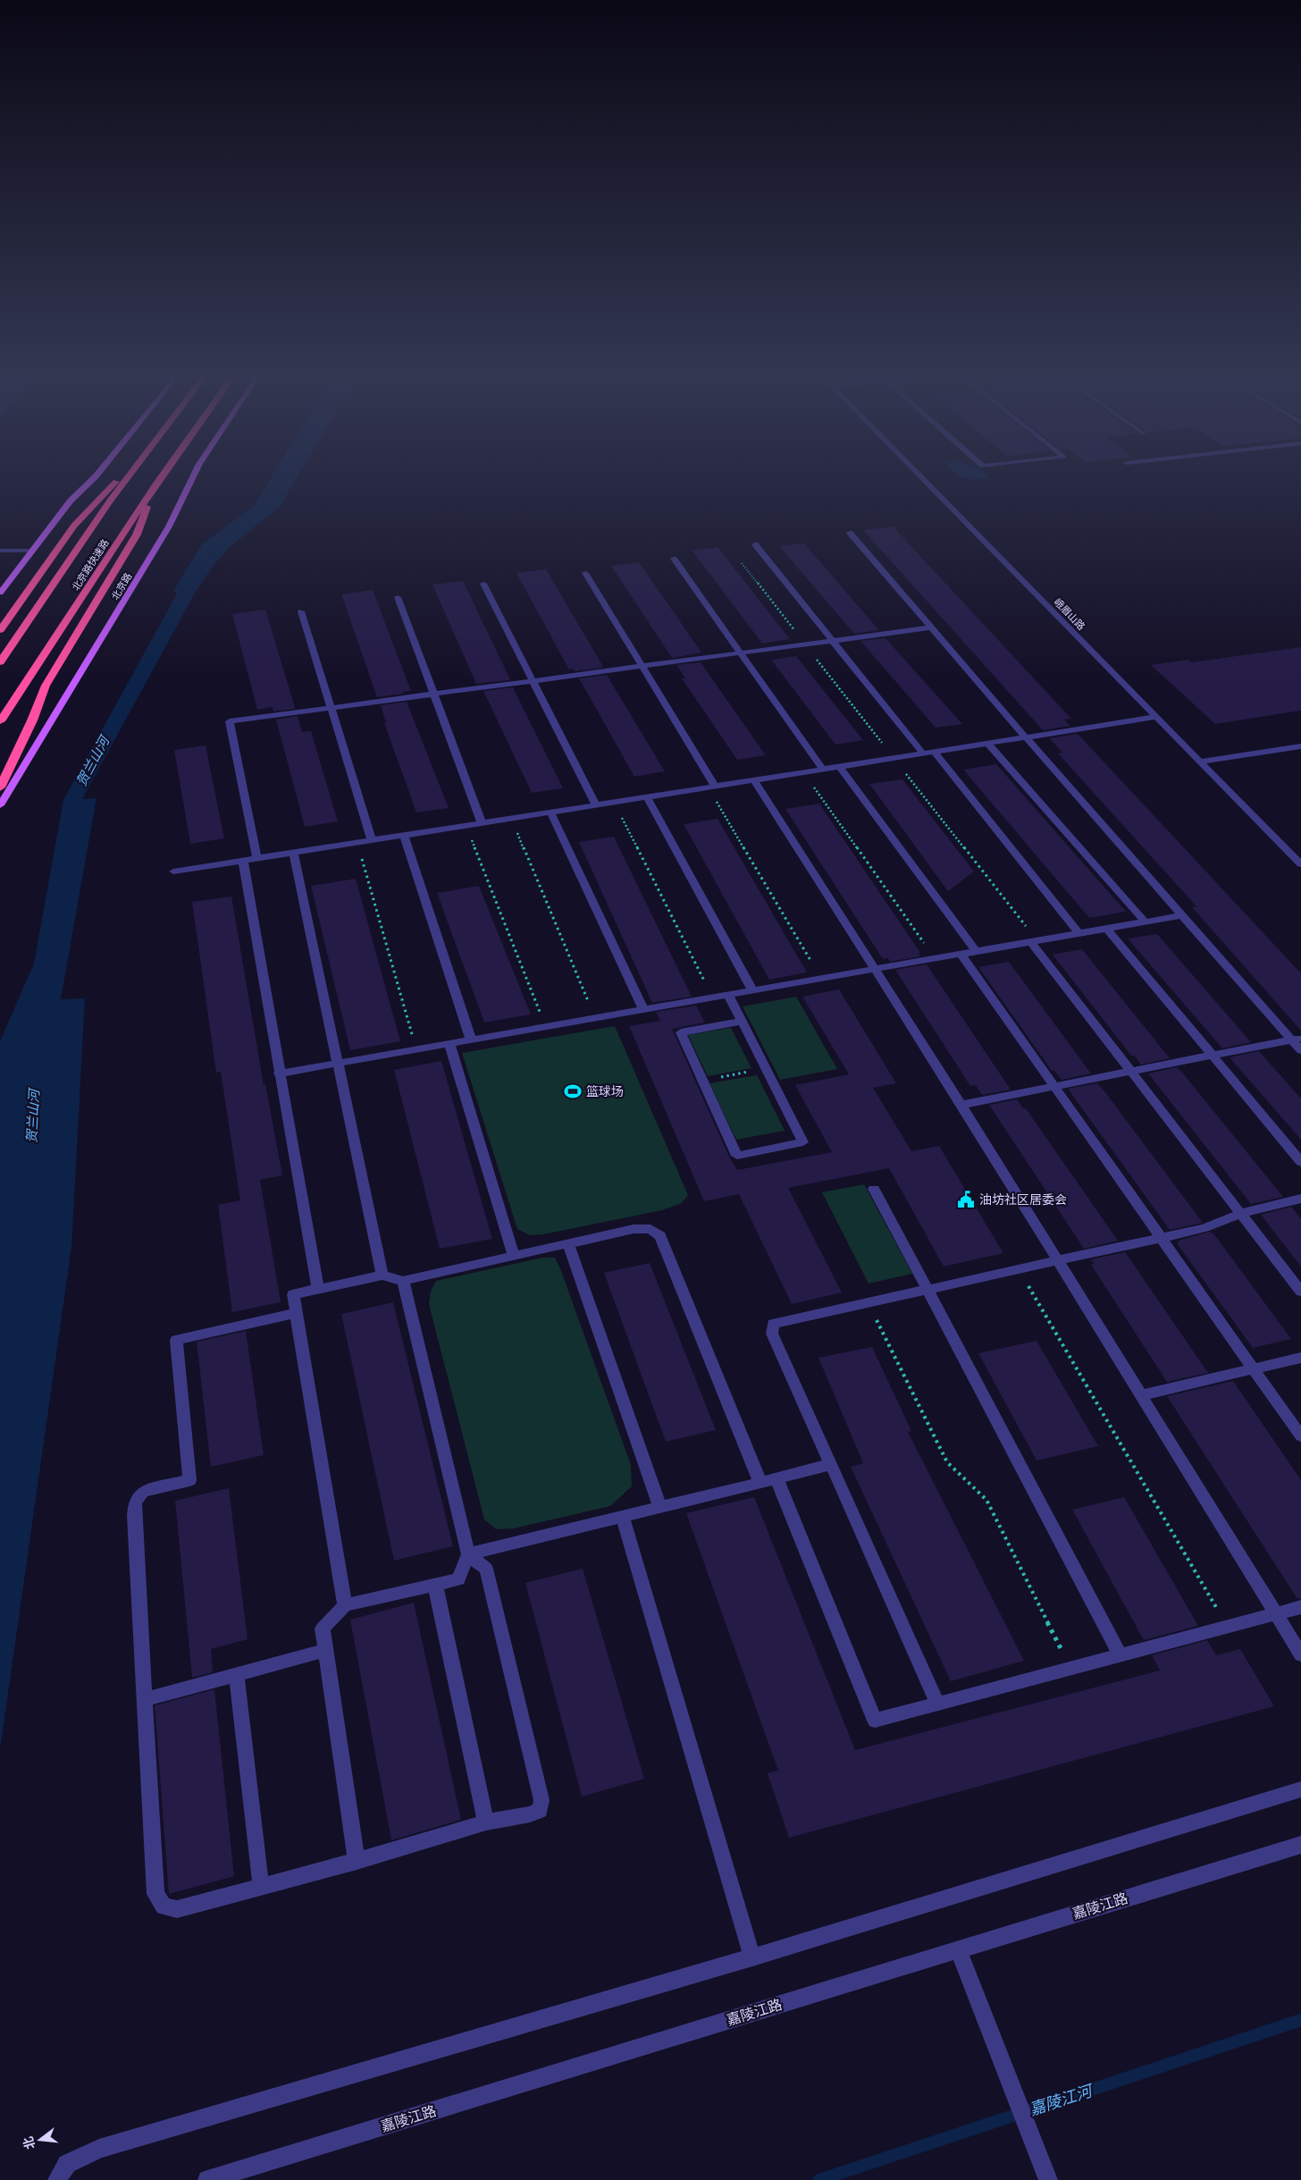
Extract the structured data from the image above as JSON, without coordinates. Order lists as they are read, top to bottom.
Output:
{
  "streets": {
    "highway": ["北京路快速路"],
    "main road": ["北京路"],
    "street": ["峨眉山路", "嘉陵江路"]
  },
  "water": ["贺兰山河", "嘉陵江河"],
  "places": {
    "sports": ["篮球场"],
    "public building": ["油坊社区居委会"]
  },
  "north": "left"
}
